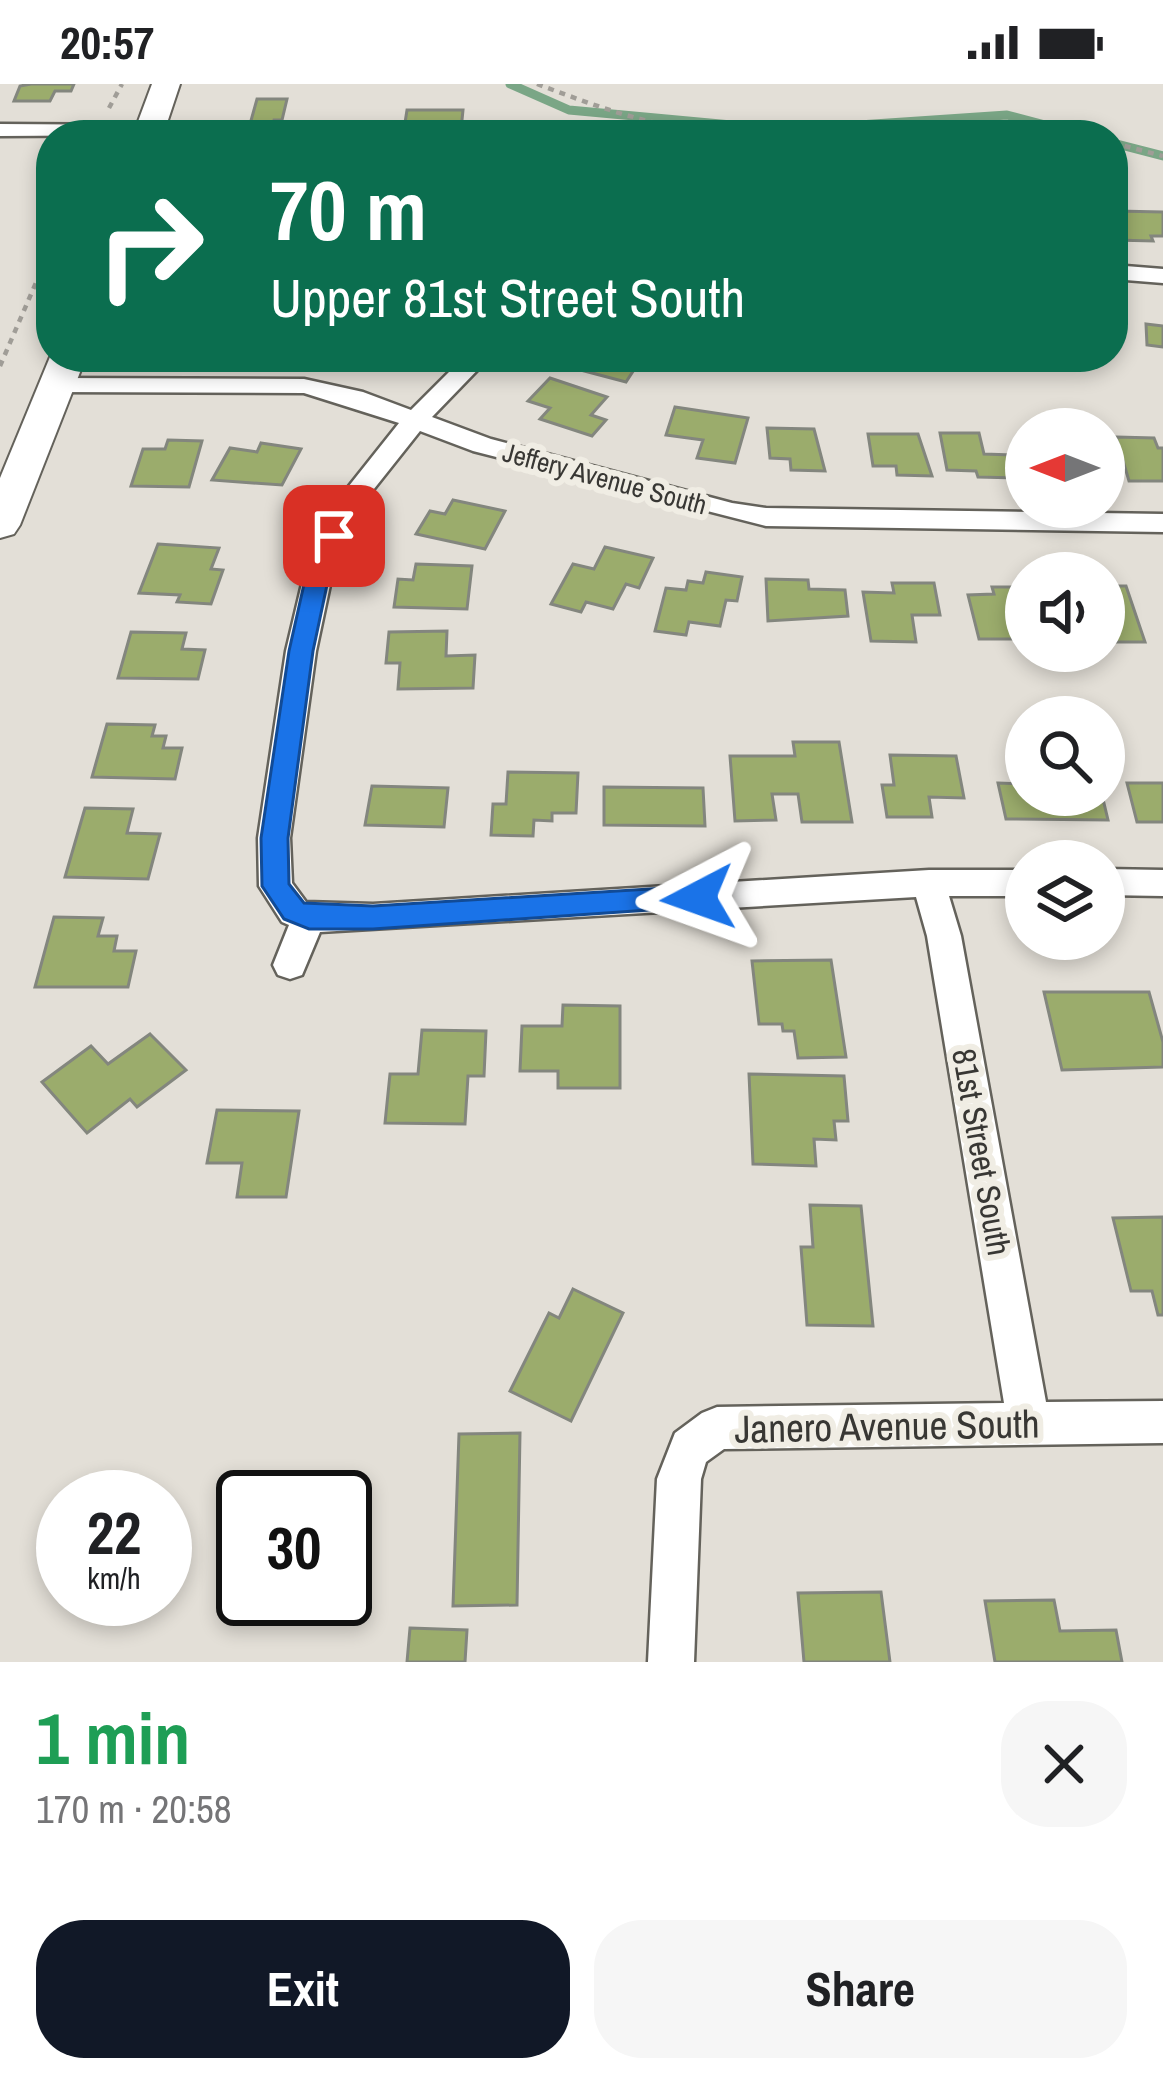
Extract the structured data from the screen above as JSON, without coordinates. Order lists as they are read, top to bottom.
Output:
{
  "streets": {
    "street": ["Jeffery Avenue South", "81st Street South", "Janero Avenue South"]
  },
  "crossings": [
    ["81st Street South", "Janero Avenue South"]
  ],
  "north": "left",
  "page": {
    "status": "20:57",
    "turn": ["70 m", "Upper 81st Street South"],
    "speed": "22 km/h",
    "limit": "30",
    "heading": ["1 min", "170 m · 20:58"],
    "buttons": ["Exit", "Share"]
  }
}
